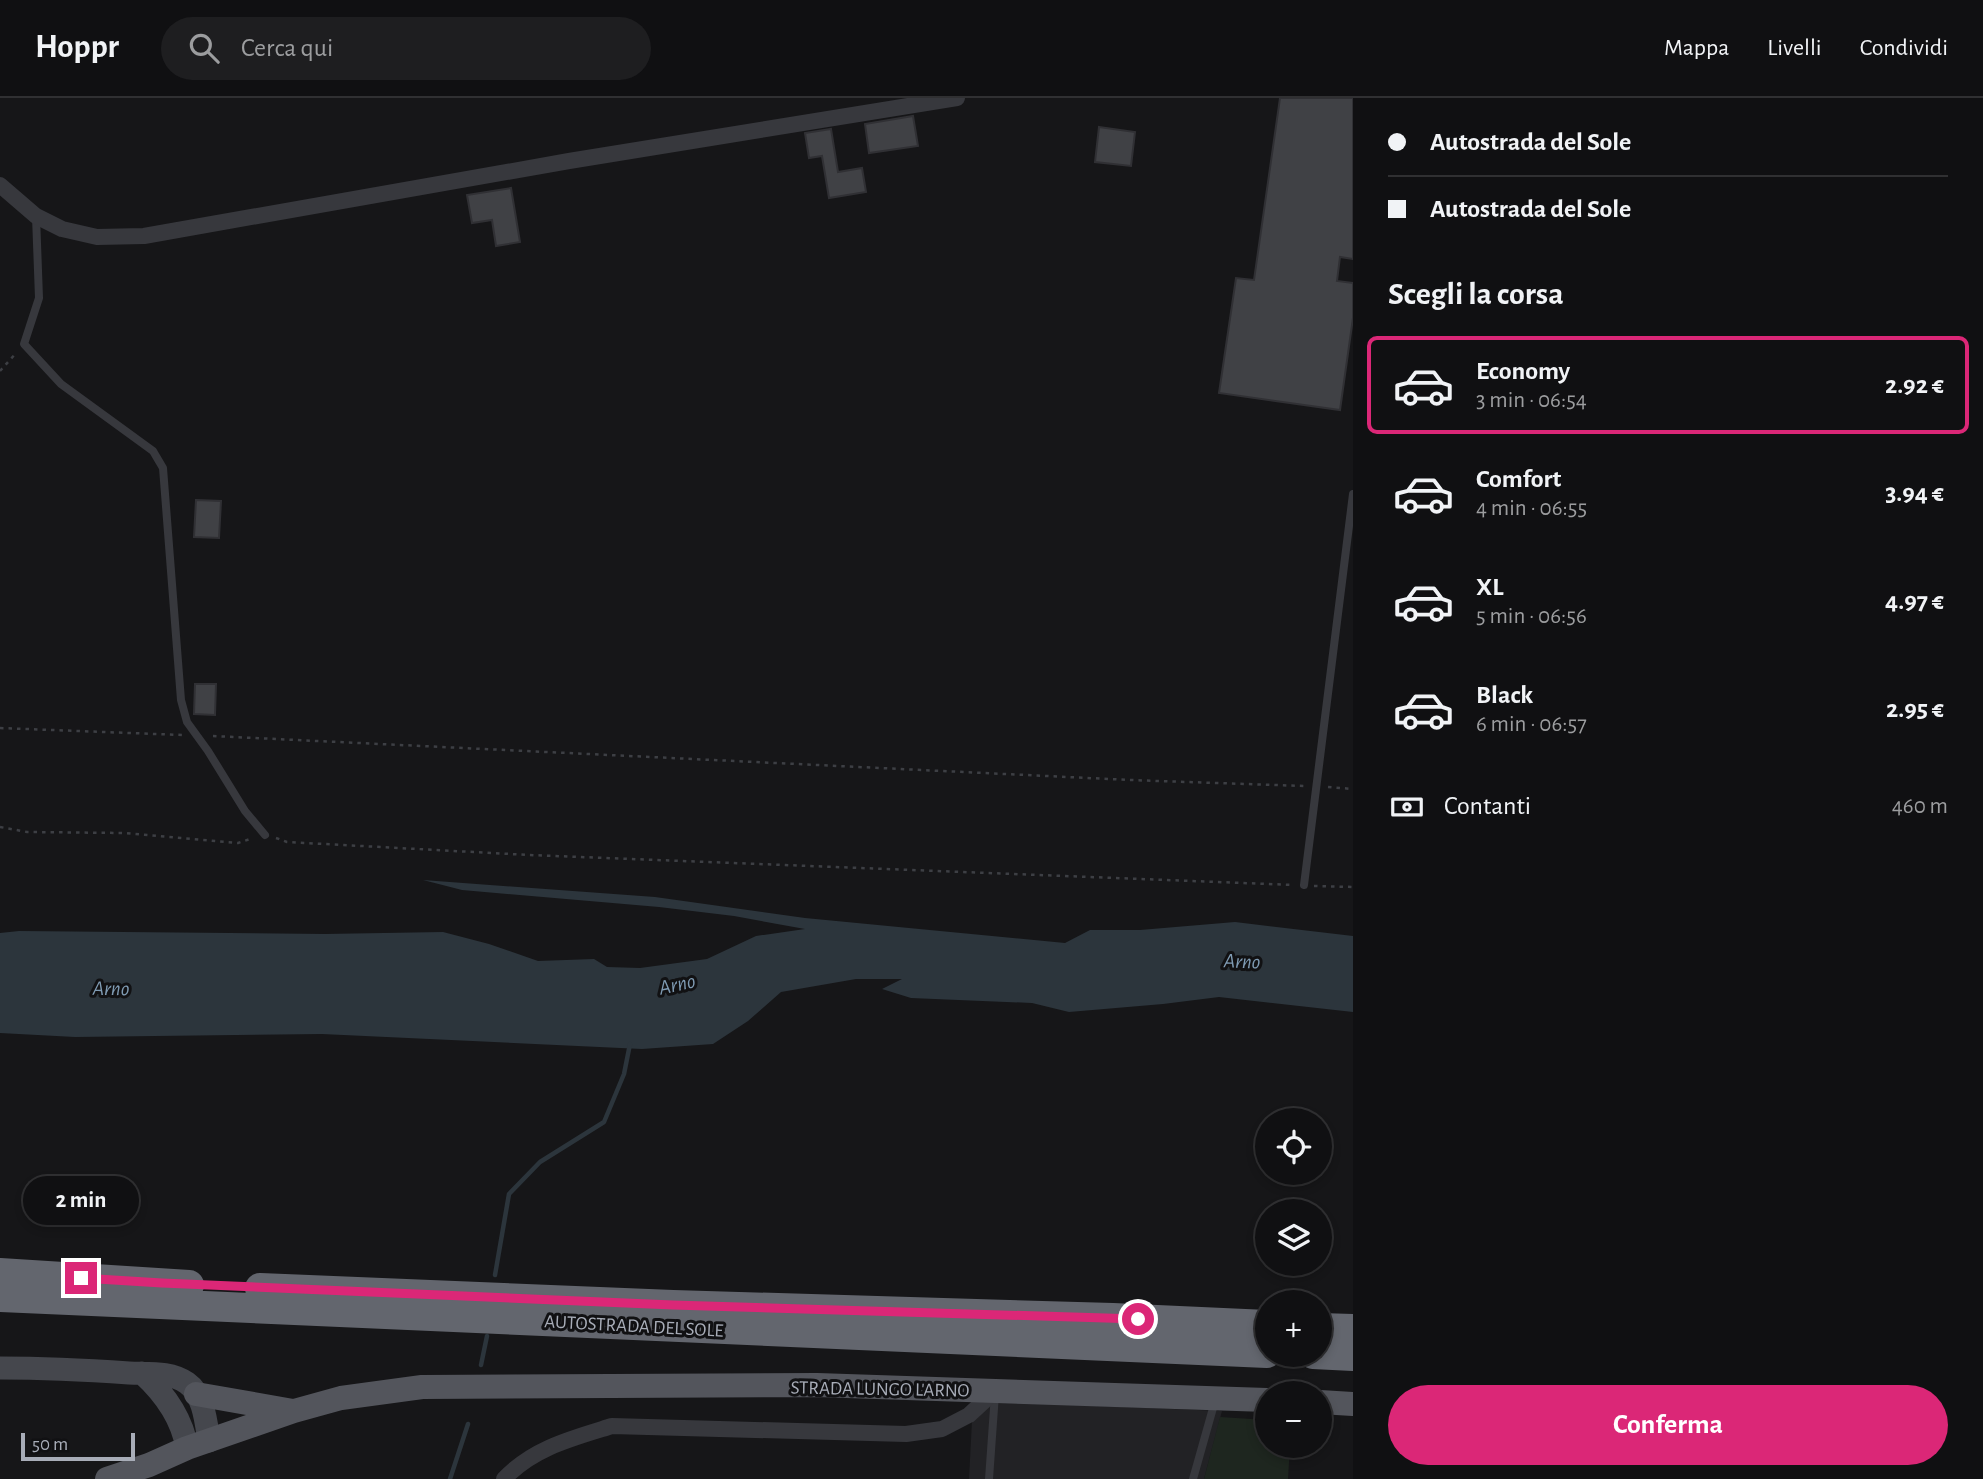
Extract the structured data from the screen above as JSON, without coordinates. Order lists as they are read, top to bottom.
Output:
{
  "streets": {
    "highway": ["AUTOSTRADA DEL SOLE"],
    "main road": ["STRADA LUNGO L'ARNO"]
  },
  "water": ["Arno"],
  "scale_bar": "50 m",
  "page": {
    "header": "Hoppr",
    "search": "Cerca qui",
    "nav": ["Mappa", "Livelli", "Condividi"],
    "banner": ["Autostrada del Sole", "Autostrada del Sole"],
    "heading": "Scegli la corsa",
    "list": [
      {
        "name": "Economy",
        "note": "3 min · 06:54",
        "value": "2.92 €"
      },
      {
        "name": "Comfort",
        "note": "4 min · 06:55",
        "value": "3.94 €"
      },
      {
        "name": "XL",
        "note": "5 min · 06:56",
        "value": "4.97 €"
      },
      {
        "name": "Black",
        "note": "6 min · 06:57",
        "value": "2.95 €"
      }
    ],
    "pay": ["Contanti", "460 m"],
    "map_buttons": ["+", "−"],
    "bubble": "2 min",
    "buttons": "Conferma",
    "scale": "50 m"
  }
}
